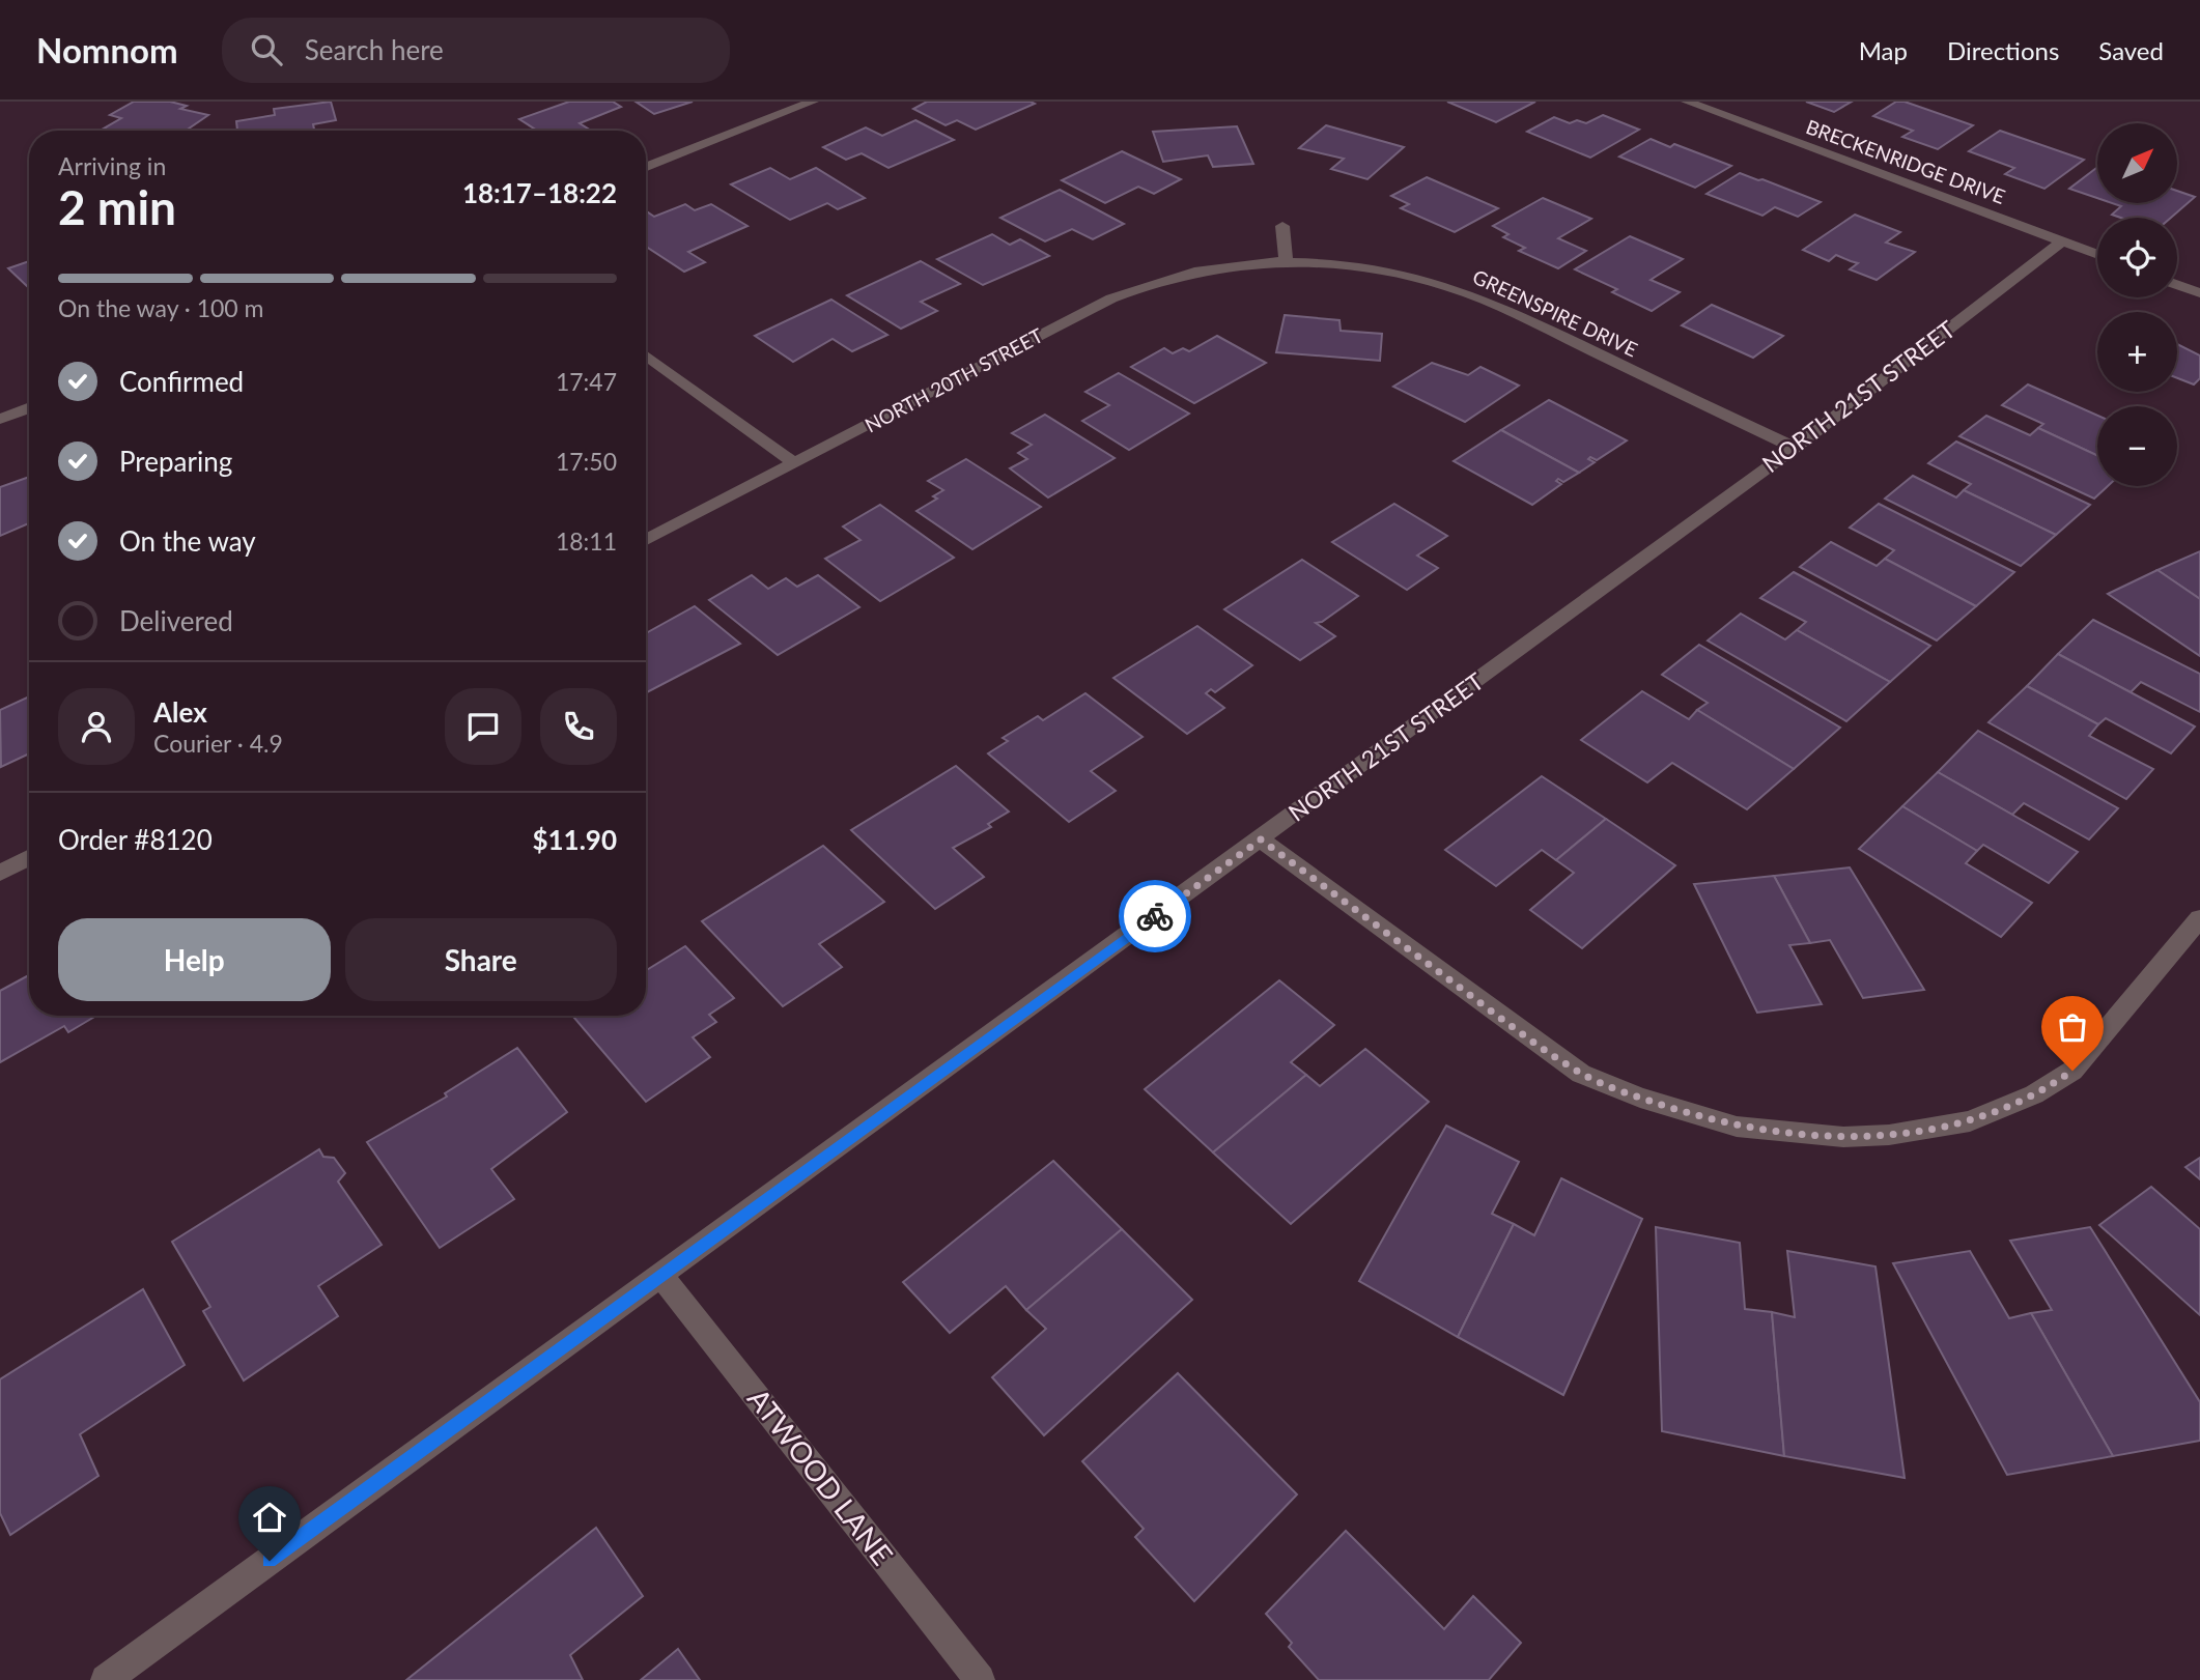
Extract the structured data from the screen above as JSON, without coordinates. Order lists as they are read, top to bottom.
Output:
{
  "streets": {
    "street": [
      "BRECKENRIDGE DRIVE",
      "GREENSPIRE DRIVE",
      "NORTH 20TH STREET",
      "NORTH 21ST STREET",
      "ATWOOD LANE"
    ]
  },
  "crossings": [
    ["BRECKENRIDGE DRIVE", "NORTH 21ST STREET"],
    ["GREENSPIRE DRIVE", "NORTH 20TH STREET"],
    ["GREENSPIRE DRIVE", "NORTH 21ST STREET"],
    ["NORTH 21ST STREET", "ATWOOD LANE"]
  ],
  "north": "top right",
  "page": {
    "header": "Nomnom",
    "search": "Search here",
    "nav": ["Map", "Directions", "Saved"],
    "map_buttons": ["+", "−"],
    "heading": ["2 min", "Arriving in", "18:17–18:22"],
    "panel": [
      "Alex",
      "Courier · 4.9",
      "Order #8120",
      "$11.90"
    ],
    "bar": "On the way · 100 m",
    "list": [
      ["Confirmed", "17:47"],
      ["Preparing", "17:50"],
      ["On the way", "18:11"],
      "Delivered"
    ],
    "buttons": ["Help", "Share"]
  }
}
